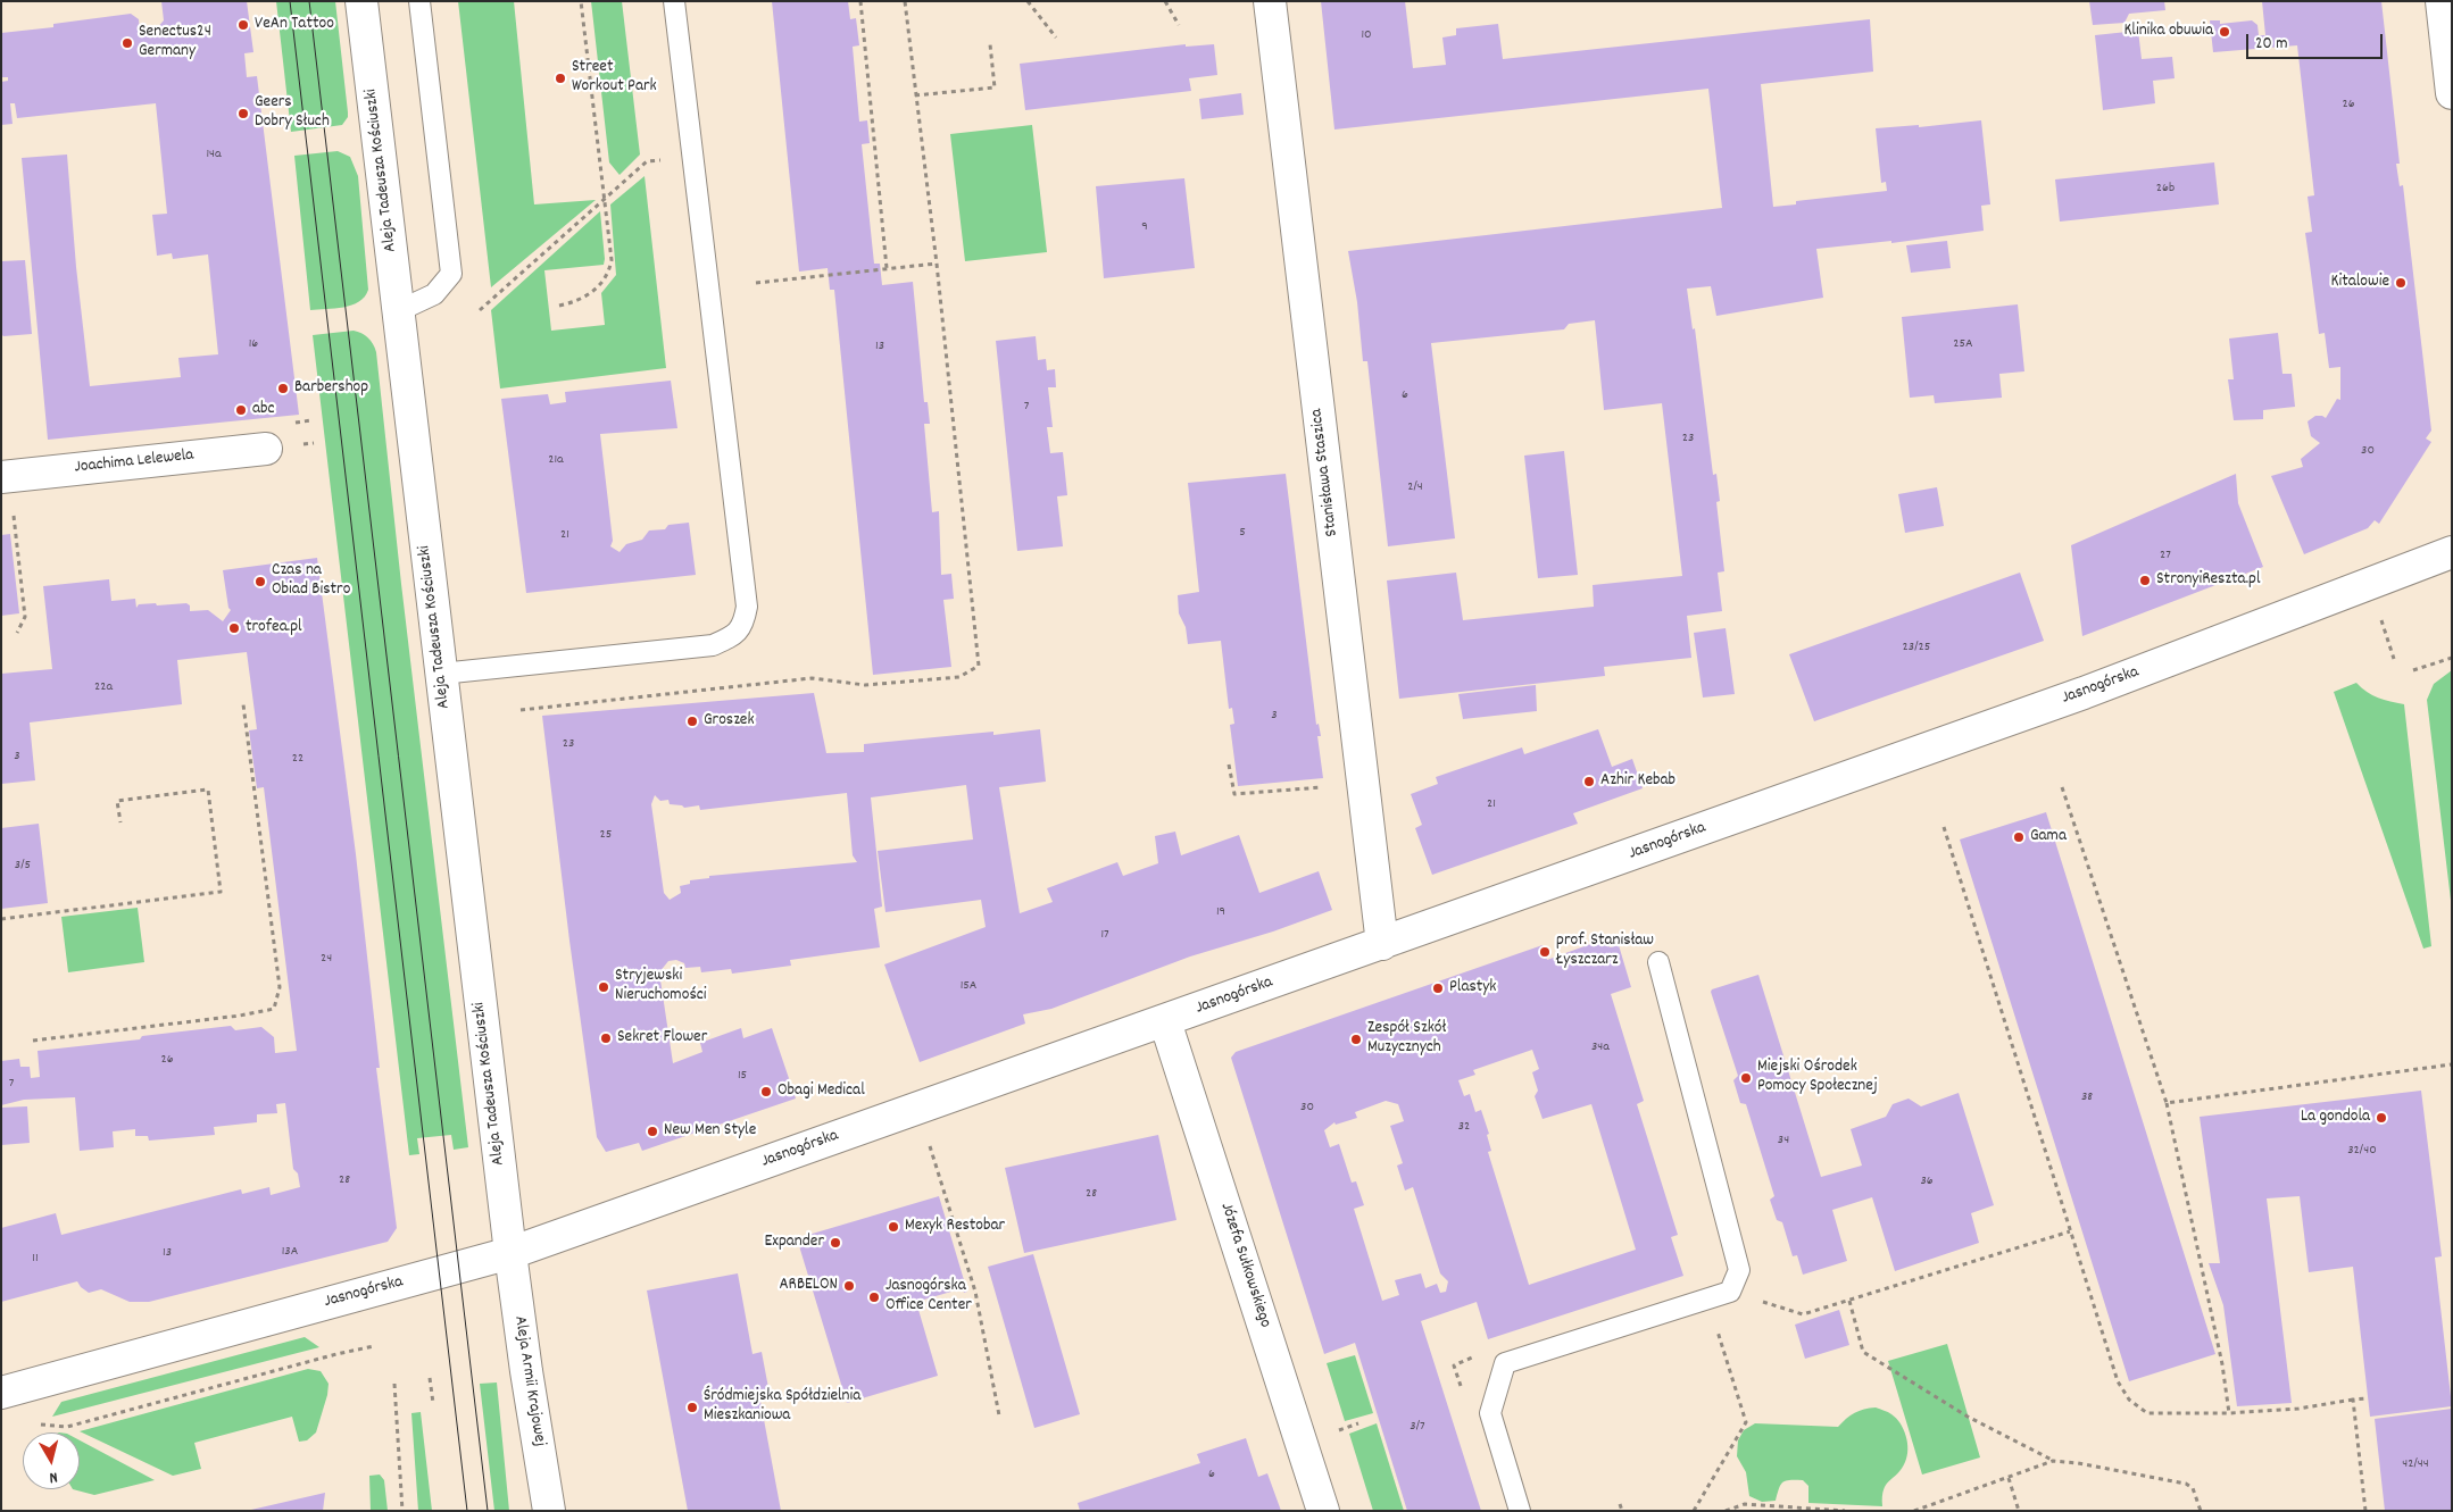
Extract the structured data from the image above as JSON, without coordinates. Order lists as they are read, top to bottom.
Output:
{
  "streets": {
    "street": [
      "Aleja Tadeusza Kościuszki",
      "Joachima Lelewela",
      "Stanisława Staszica",
      "Jasnogórska",
      "Józefa Sułkowskiego",
      "Aleja Armii Krajowej"
    ]
  },
  "crossings": [
    ["Aleja Tadeusza Kościuszki", "Jasnogórska"],
    ["Aleja Tadeusza Kościuszki", "Aleja Armii Krajowej"],
    ["Stanisława Staszica", "Jasnogórska"],
    ["Jasnogórska", "Józefa Sułkowskiego"],
    ["Jasnogórska", "Aleja Armii Krajowej"]
  ],
  "places": [
    "VeAn Tattoo",
    "Klinika obuwia",
    "Senectus24 Germany",
    "Street Workout Park",
    "Geers Dobry Słuch",
    "Kitalowie",
    "Barbershop",
    "abc",
    "StronyiReszta.pl",
    "Czas na Obiad Bistro",
    "trofea.pl",
    "Groszek",
    "Azhir Kebab",
    "Gama",
    "prof. Stanisław Łyszczarz",
    "Stryjewski Nieruchomości",
    "Plastyk",
    "Sekret Flower",
    "Zespół Szkół Muzycznych",
    "Miejski Ośrodek Pomocy Społecznej",
    "Obagi Medical",
    "La gondola",
    "New Men Style",
    "Mexyk Restobar",
    "Expander",
    "ARBELON",
    "Jasnogórska Office Center",
    "Śródmiejska Spółdzielnia Mieszkaniowa"
  ],
  "house_numbers": [
    "10",
    "26",
    "14a",
    "26b",
    "9",
    "16",
    "25A",
    "13",
    "6",
    "7",
    "23",
    "30",
    "21a",
    "2/4",
    "5",
    "21",
    "27",
    "23/25",
    "22a",
    "3",
    "23",
    "3",
    "22",
    "21",
    "25",
    "3/5",
    "19",
    "17",
    "24",
    "15A",
    "34a",
    "26",
    "15",
    "7",
    "38",
    "30",
    "32",
    "34",
    "32/40",
    "28",
    "36",
    "28",
    "13A",
    "13",
    "11",
    "3/7",
    "42/44",
    "6"
  ],
  "scale_bar": "20 m",
  "north": "bottom"
}
